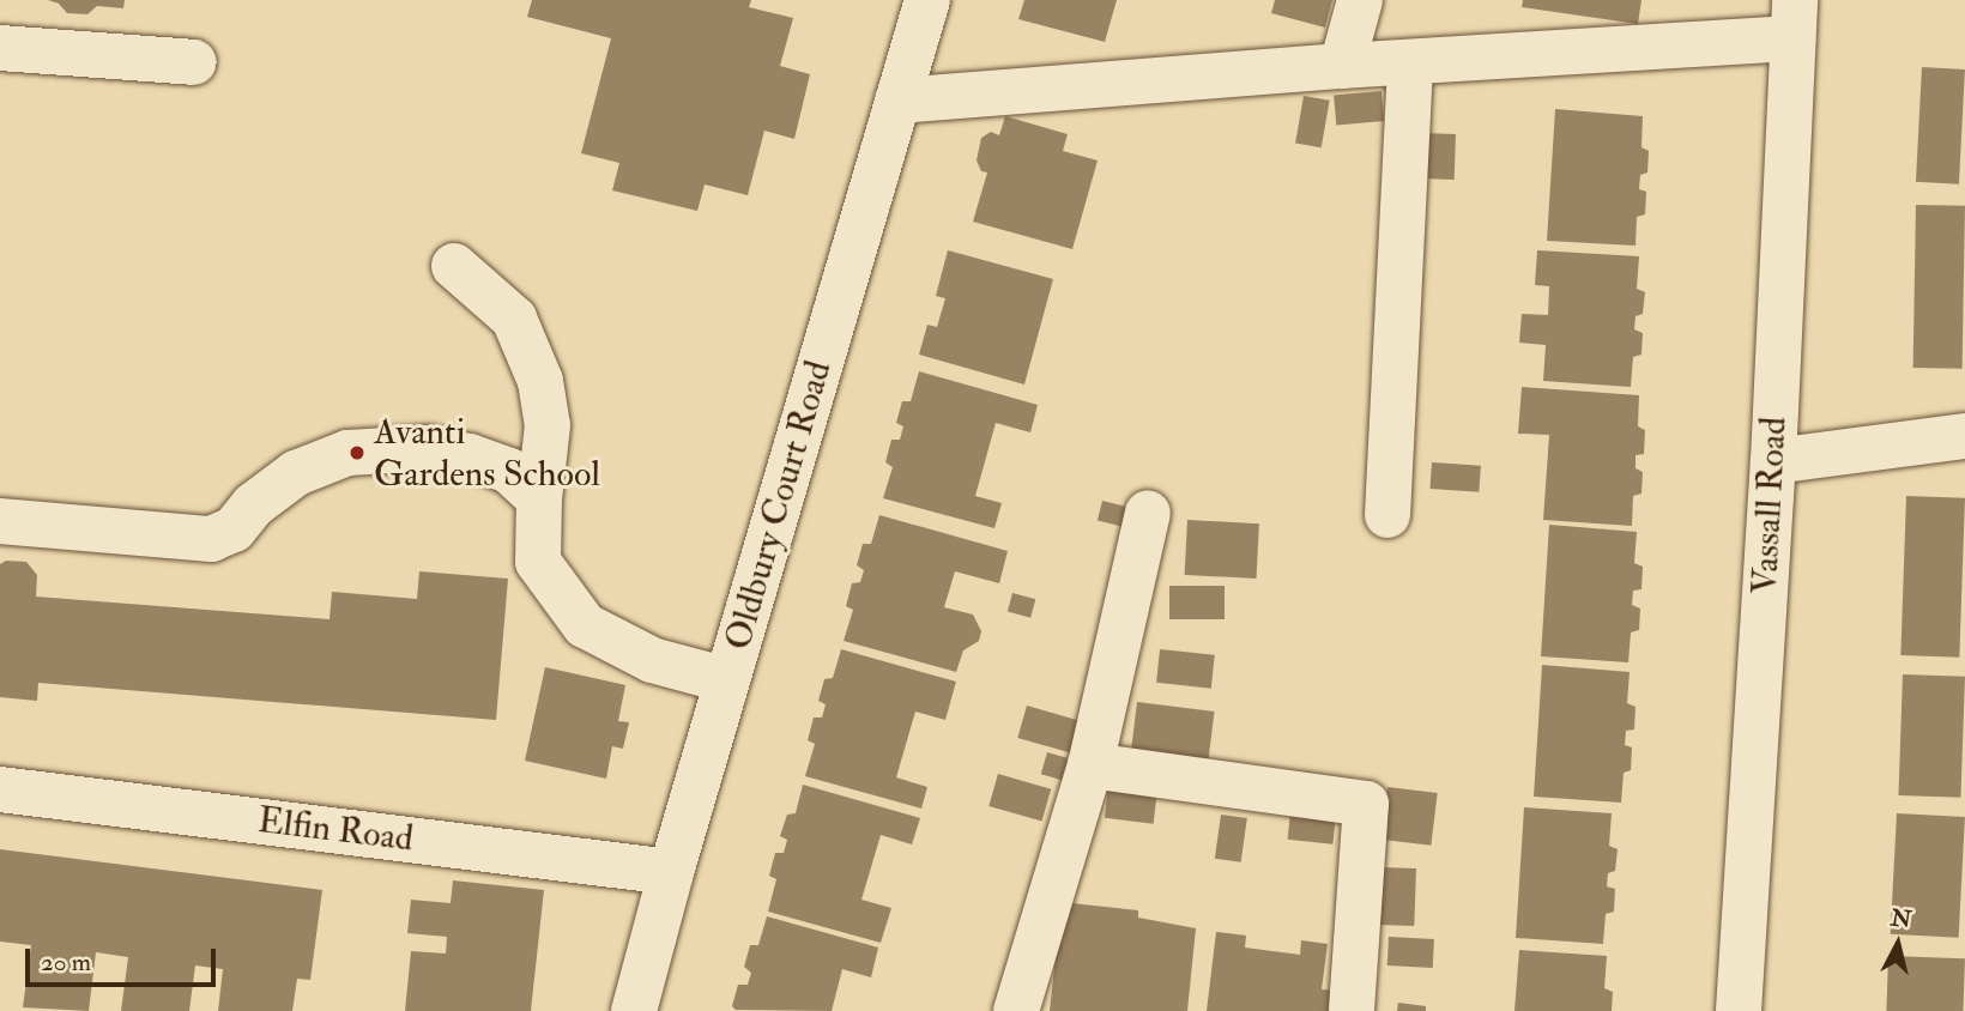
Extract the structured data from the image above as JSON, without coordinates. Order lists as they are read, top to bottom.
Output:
{
  "streets": {
    "street": ["Oldbury Court Road", "Vassall Road", "Elfin Road"]
  },
  "crossings": [
    ["Oldbury Court Road", "Elfin Road"]
  ],
  "places": ["Avanti Gardens School"],
  "scale_bar": "20 m",
  "north": "top"
}
